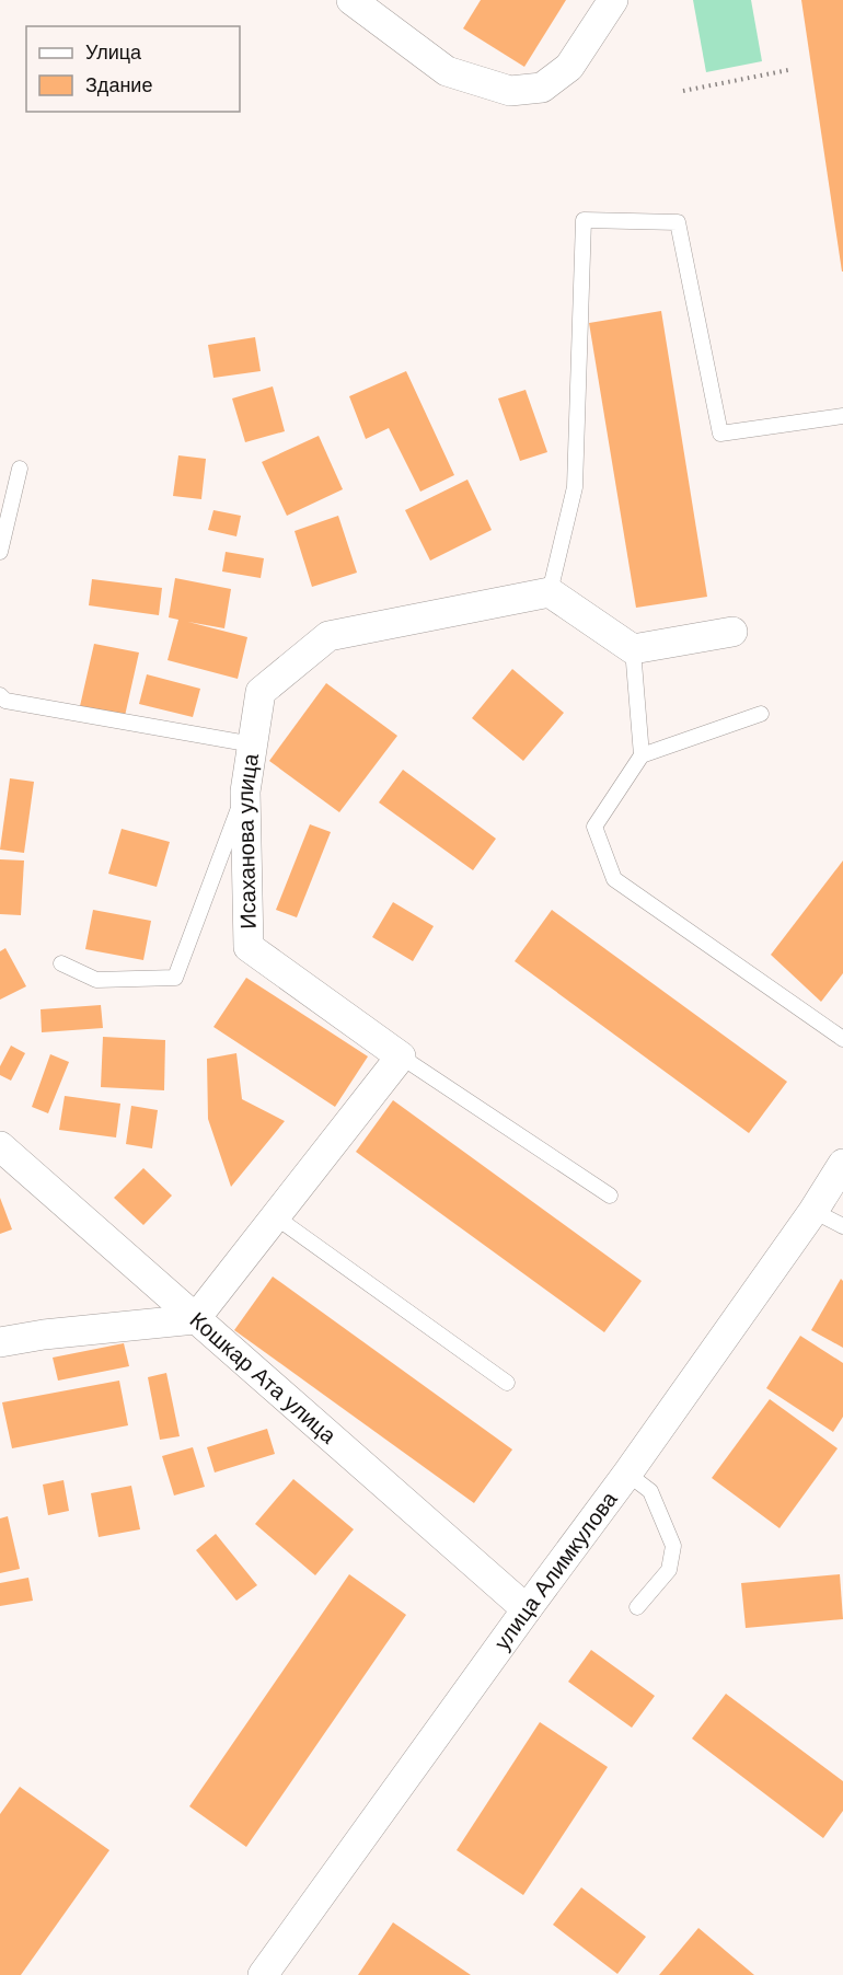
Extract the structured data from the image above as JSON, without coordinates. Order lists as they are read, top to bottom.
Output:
{
  "streets": {
    "street": ["Исаханова улица", "Кошкар Ата улица", "улица Алимкулова"]
  },
  "crossings": [
    ["Кошкар Ата улица", "улица Алимкулова"]
  ],
  "legend": ["Улица", "Здание"]
}
